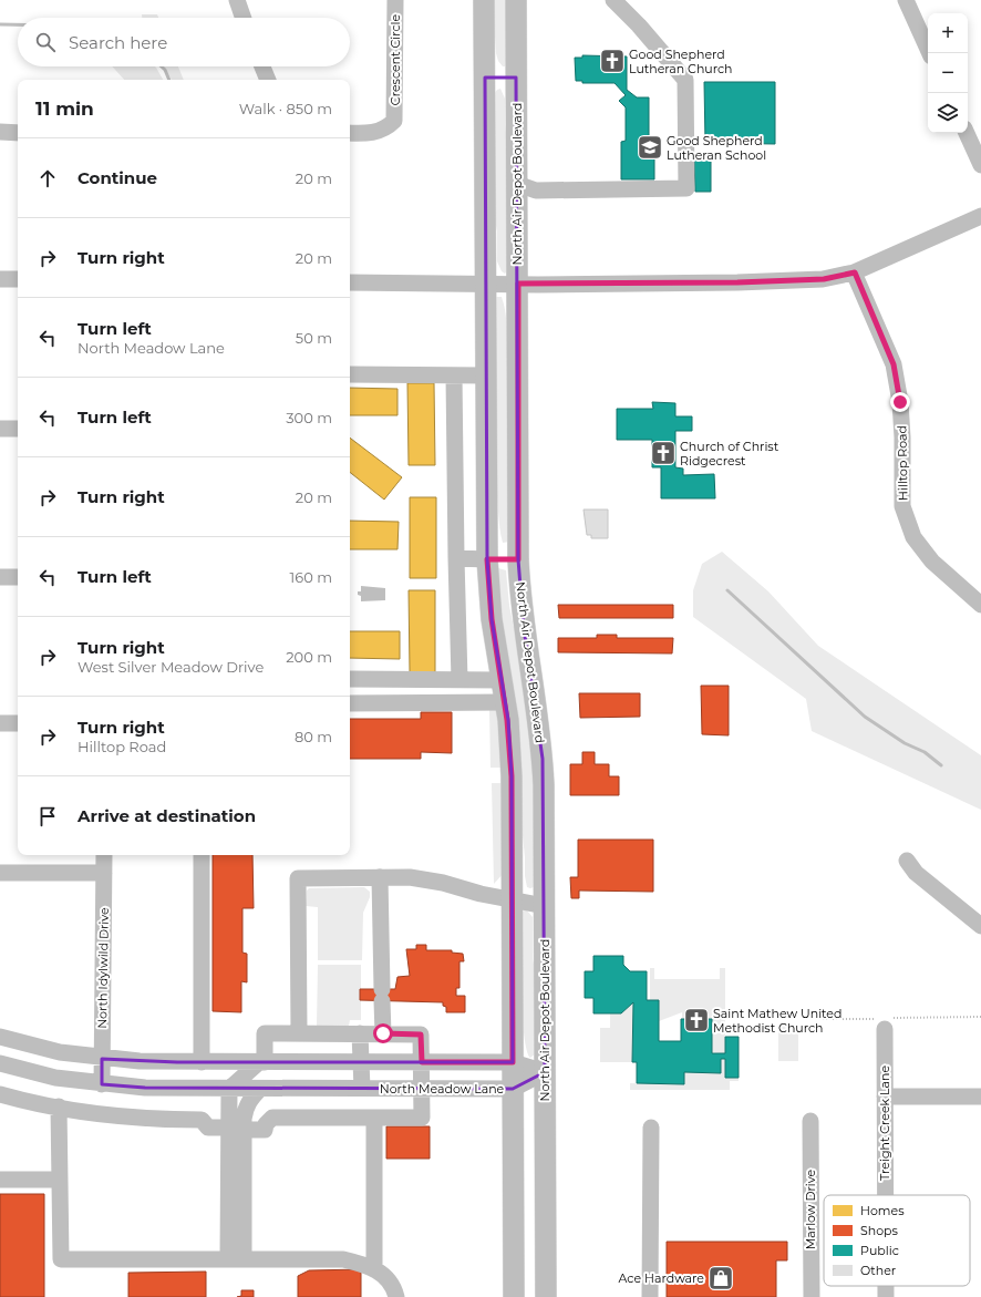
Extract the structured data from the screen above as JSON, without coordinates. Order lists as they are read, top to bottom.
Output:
{
  "streets": {
    "main road": ["North Air Depot Boulevard"],
    "street": [
      "Crescent Circle",
      "Hilltop Road",
      "North Idylwild Drive",
      "North Meadow Lane",
      "Treight Creek Lane",
      "Marlow Drive"
    ]
  },
  "crossings": [
    ["North Air Depot Boulevard", "North Meadow Lane"],
    ["North Idylwild Drive", "North Meadow Lane"]
  ],
  "places": {
    "church": ["Good Shepherd Lutheran Church", "Church of Christ Ridgecrest", "Saint Mathew United Methodist Church"],
    "school or university": ["Good Shepherd Lutheran School"],
    "shop": ["Ace Hardware"]
  },
  "legend": [
    "Homes",
    "Shops",
    "Public",
    "Other"
  ],
  "page": {
    "map_buttons": ["+", "−"],
    "search": "Search here",
    "heading": ["11 min", "Walk · 850 m"],
    "list": [
      ["Continue", "20 m"],
      ["Turn right", "20 m"],
      ["Turn left", "North Meadow Lane", "50 m"],
      ["Turn left", "300 m"],
      ["Turn right", "20 m"],
      ["Turn left", "160 m"],
      ["Turn right", "West Silver Meadow Drive", "200 m"],
      ["Turn right", "Hilltop Road", "80 m"],
      "Arrive at destination"
    ]
  }
}
